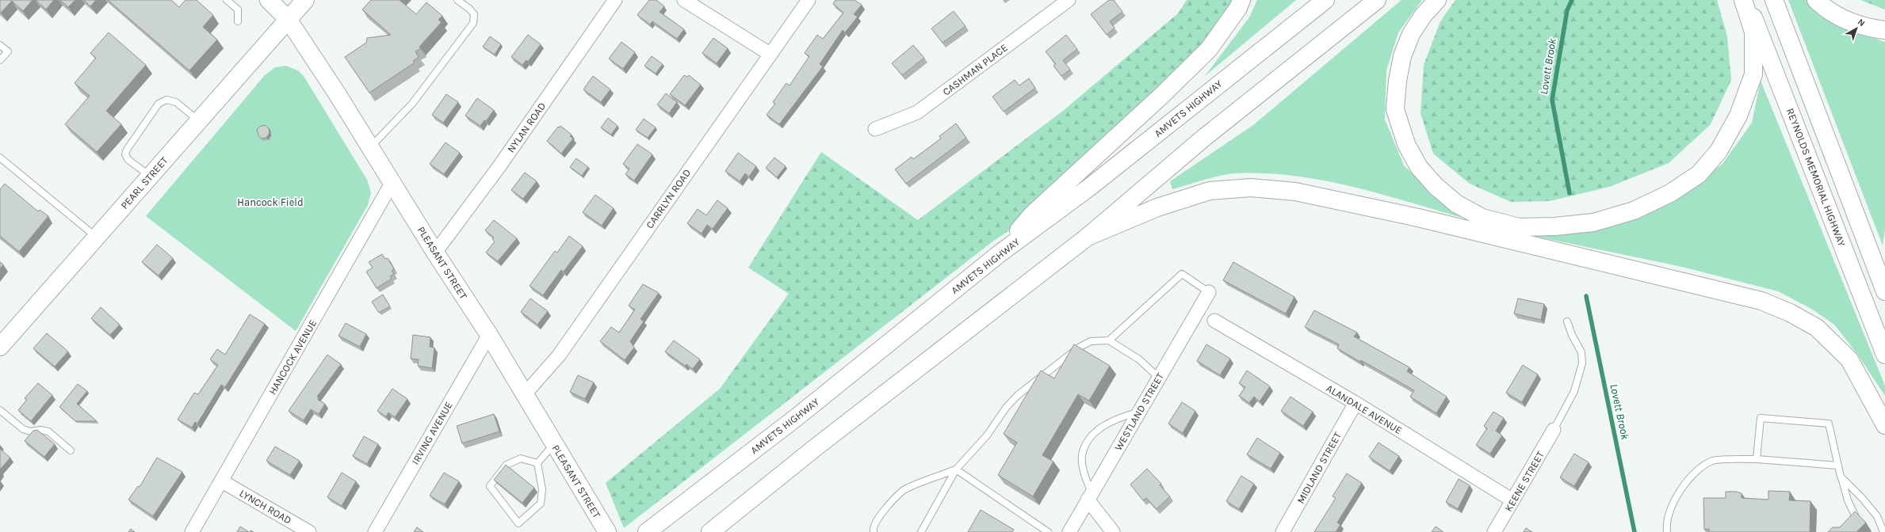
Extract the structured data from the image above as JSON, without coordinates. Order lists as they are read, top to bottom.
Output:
{
  "streets": {
    "main road": [
      "AMVETS HIGHWAY",
      "REYNOLDS MEMORIAL HIGHWAY",
      "PEARL STREET",
      "PLEASANT STREET"
    ],
    "street": [
      "CASHMAN PLACE",
      "NYLAN ROAD",
      "CARRLYN ROAD",
      "HANCOCK AVENUE",
      "ALANDALE AVENUE",
      "WESTLAND STREET",
      "IRVING AVENUE",
      "MIDLAND STREET",
      "KEENE STREET",
      "LYNCH ROAD"
    ]
  },
  "crossings": [
    ["NYLAN ROAD", "PLEASANT STREET"],
    ["PEARL STREET", "PLEASANT STREET"],
    ["CARRLYN ROAD", "PLEASANT STREET"],
    ["PLEASANT STREET", "HANCOCK AVENUE"],
    ["PLEASANT STREET", "IRVING AVENUE"],
    ["HANCOCK AVENUE", "LYNCH ROAD"],
    ["ALANDALE AVENUE", "MIDLAND STREET"],
    ["ALANDALE AVENUE", "KEENE STREET"]
  ],
  "water": ["Lovett Brook"],
  "parks": ["Hancock Field"],
  "north": "top right"
}
